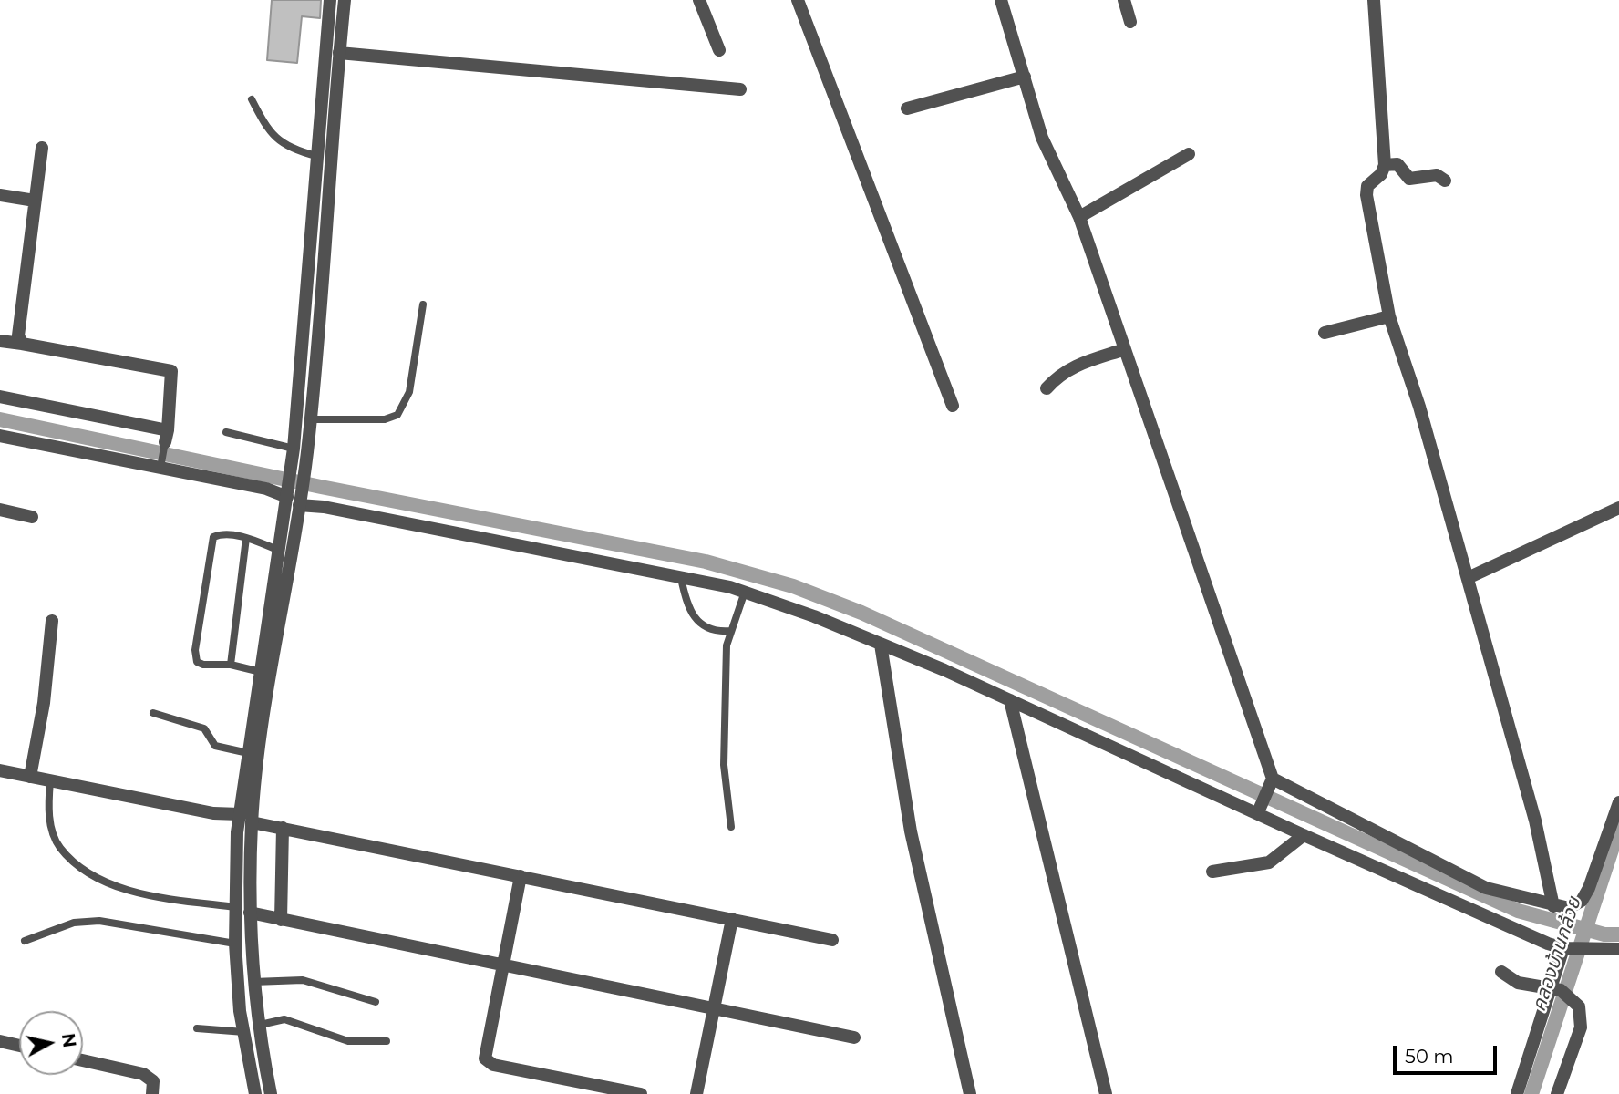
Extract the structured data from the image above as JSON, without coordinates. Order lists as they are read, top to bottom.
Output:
{
  "water": ["คลองบ้านกล้วย"],
  "scale_bar": "50 m",
  "north": "right"
}
